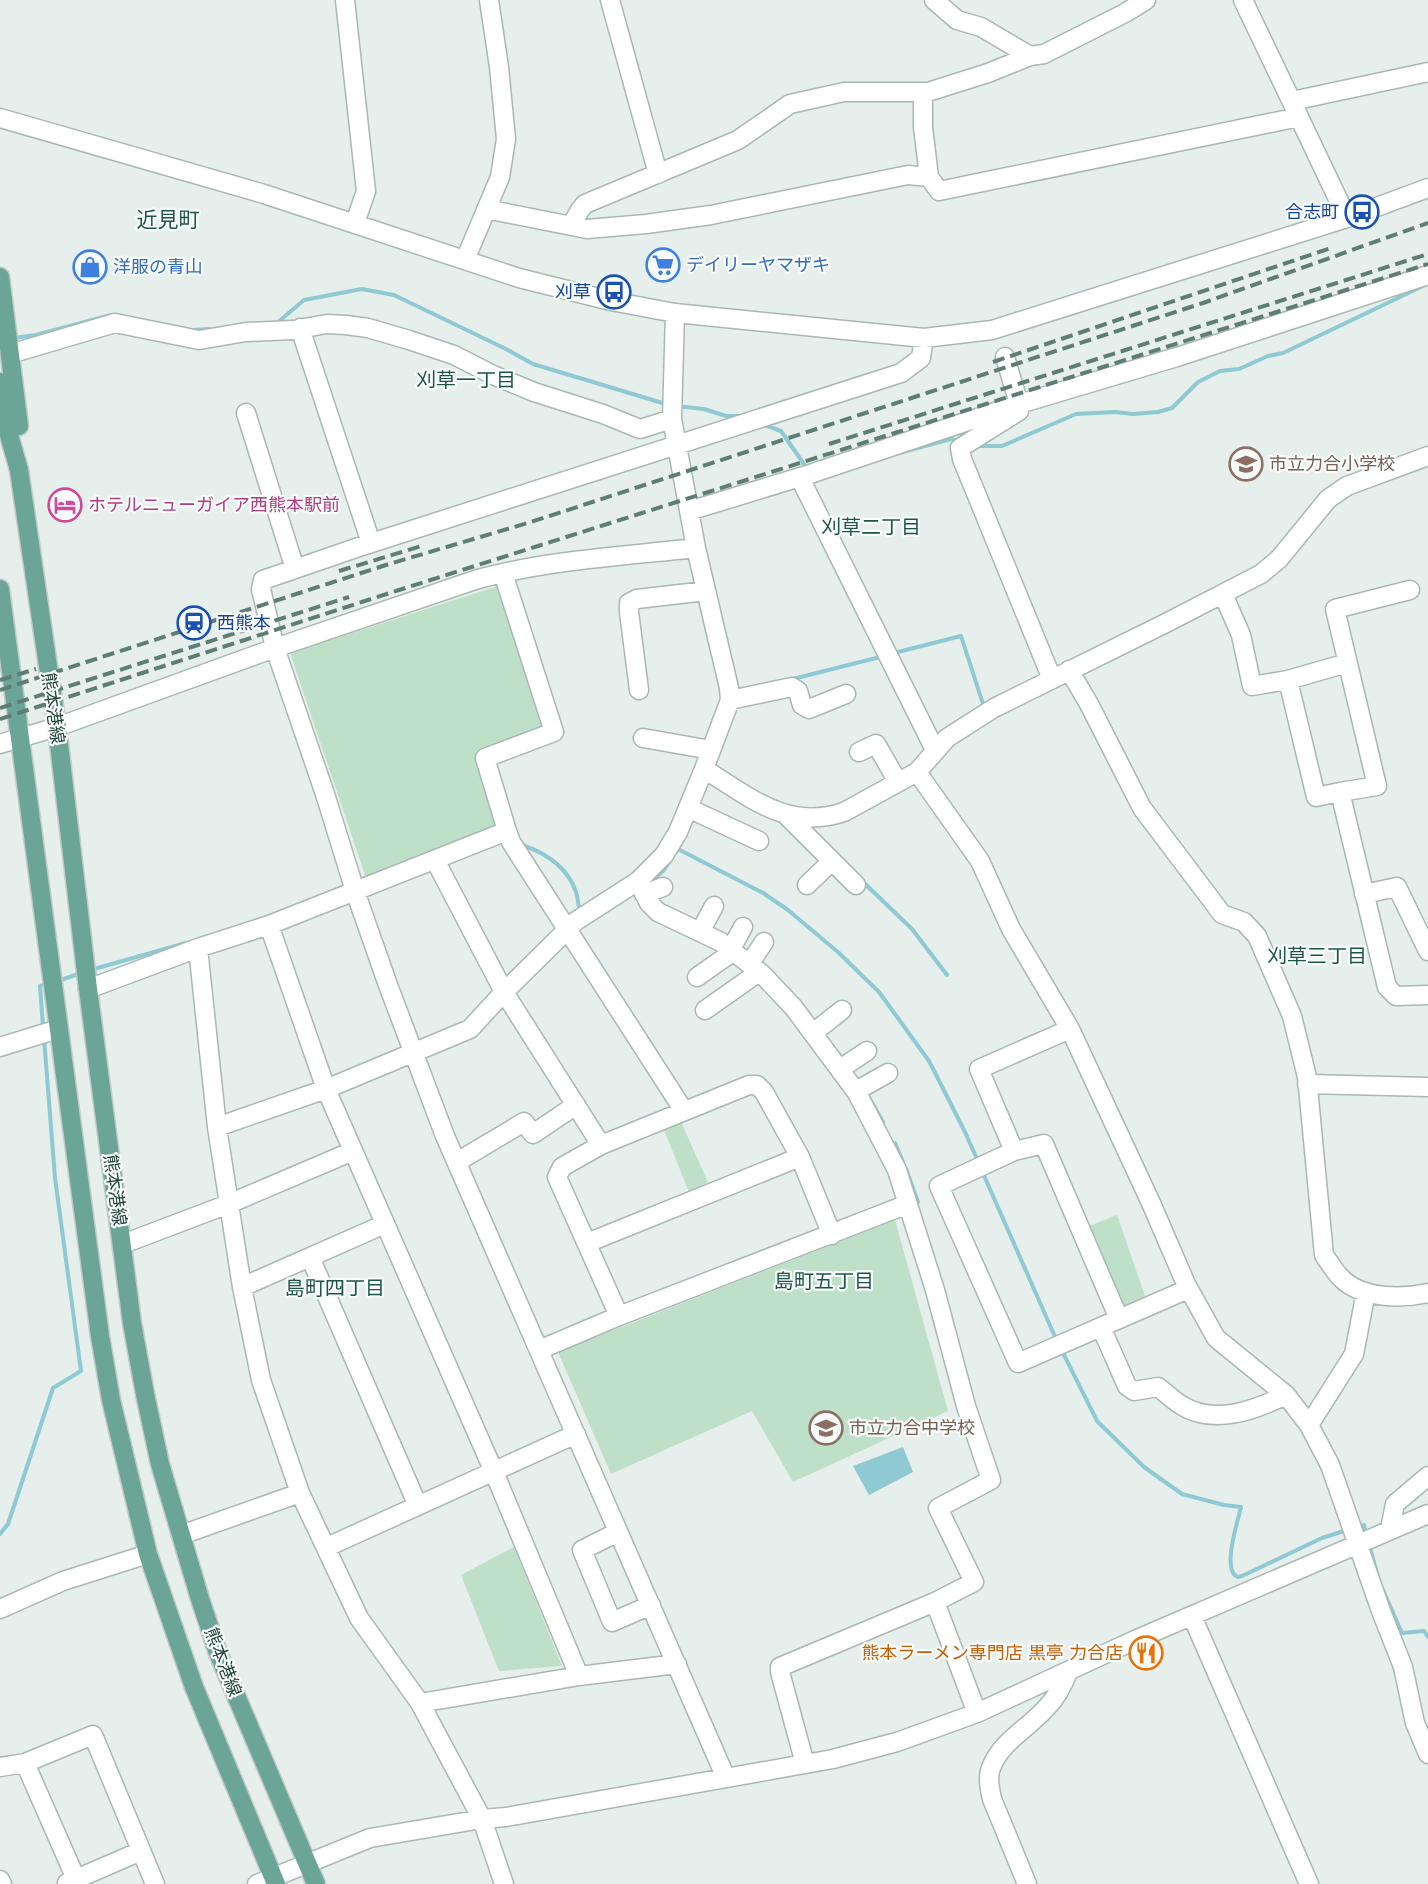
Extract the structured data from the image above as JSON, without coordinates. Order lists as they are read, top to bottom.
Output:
{
  "streets": {
    "main road": ["熊本港線"]
  },
  "districts": [
    "近見町",
    "刈草一丁目",
    "刈草二丁目",
    "刈草三丁目",
    "島町五丁目",
    "島町四丁目"
  ],
  "places": {
    "bus stop": ["合志町", "刈草"],
    "supermarket": ["デイリーヤマザキ"],
    "shop": ["洋服の青山"],
    "school or university": ["市立力合小学校", "市立力合中学校"],
    "hotel": ["ホテルニューガイア西熊本駅前"],
    "station": ["西熊本"],
    "restaurant": ["熊本ラーメン専門店 黒亭 力合店"]
  }
}
